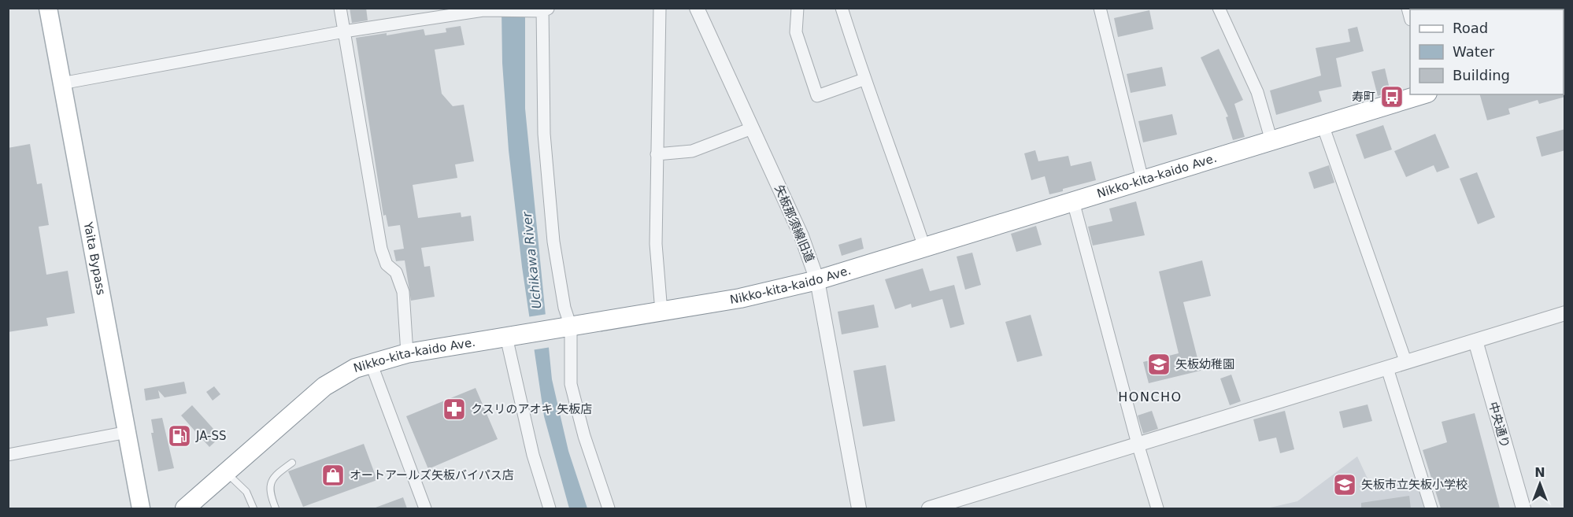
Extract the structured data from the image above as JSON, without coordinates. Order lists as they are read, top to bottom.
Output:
{
  "streets": {
    "highway": ["Nikko-kita-kaido Ave."],
    "main road": ["Yaita Bypass"],
    "street": ["矢板那須線旧道", "中央通り"]
  },
  "crossings": [
    ["Nikko-kita-kaido Ave.", "矢板那須線旧道"]
  ],
  "districts": ["HONCHO"],
  "water": ["Uchikawa River"],
  "places": {
    "bus stop": ["寿町"],
    "school or university": ["矢板幼稚園", "矢板市立矢板小学校"],
    "pharmacy": ["クスリのアオキ 矢板店"],
    "fuel station": ["JA-SS"],
    "shop": ["オートアールズ矢板バイパス店"]
  },
  "legend": ["Road", "Water", "Building"],
  "north": "top"
}
